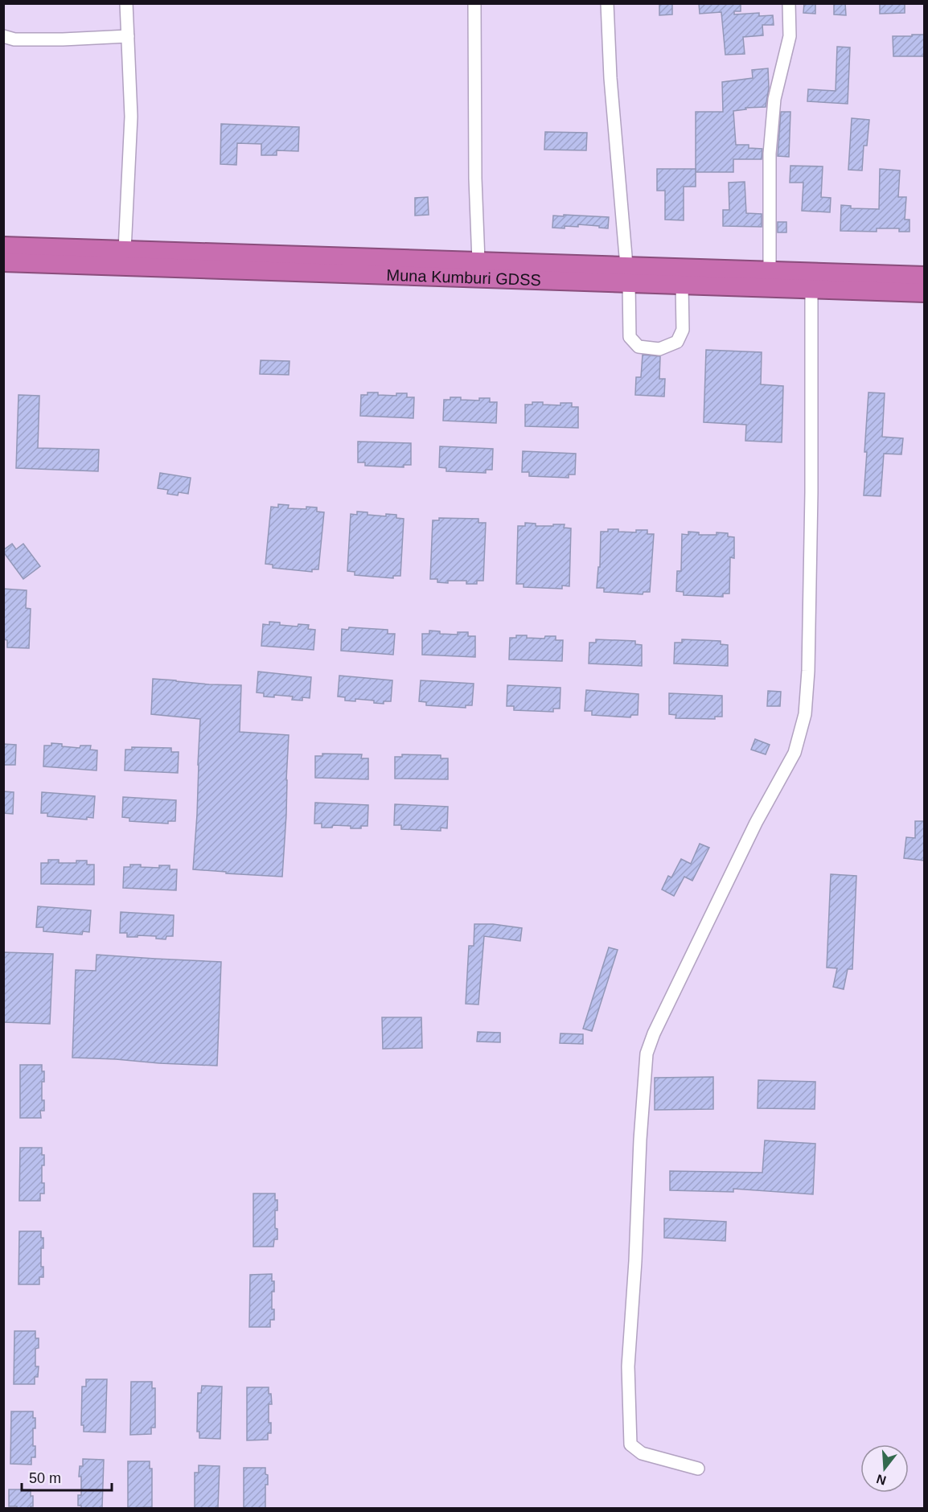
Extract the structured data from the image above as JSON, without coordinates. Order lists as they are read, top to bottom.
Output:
{
  "streets": {
    "highway": ["Muna Kumburi GDSS"]
  },
  "scale_bar": "50 m",
  "north": "bottom"
}
